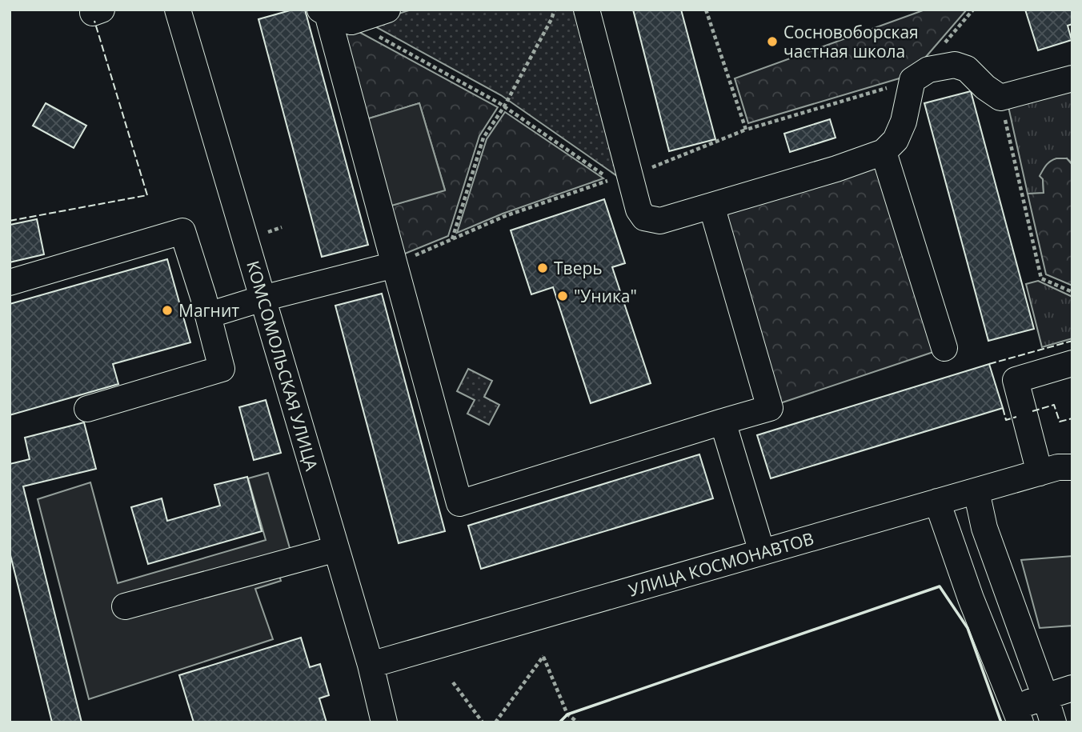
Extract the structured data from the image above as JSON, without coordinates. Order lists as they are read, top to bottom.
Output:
{
  "streets": {
    "street": ["КОМСОМОЛЬСКАЯ УЛИЦА", "УЛИЦА КОСМОНАВТОВ"]
  },
  "crossings": [
    ["КОМСОМОЛЬСКАЯ УЛИЦА", "УЛИЦА КОСМОНАВТОВ"]
  ],
  "places": [
    "Сосновоборская частная школа",
    "Тверь",
    "\"Уника\"",
    "Магнит"
  ]
}
